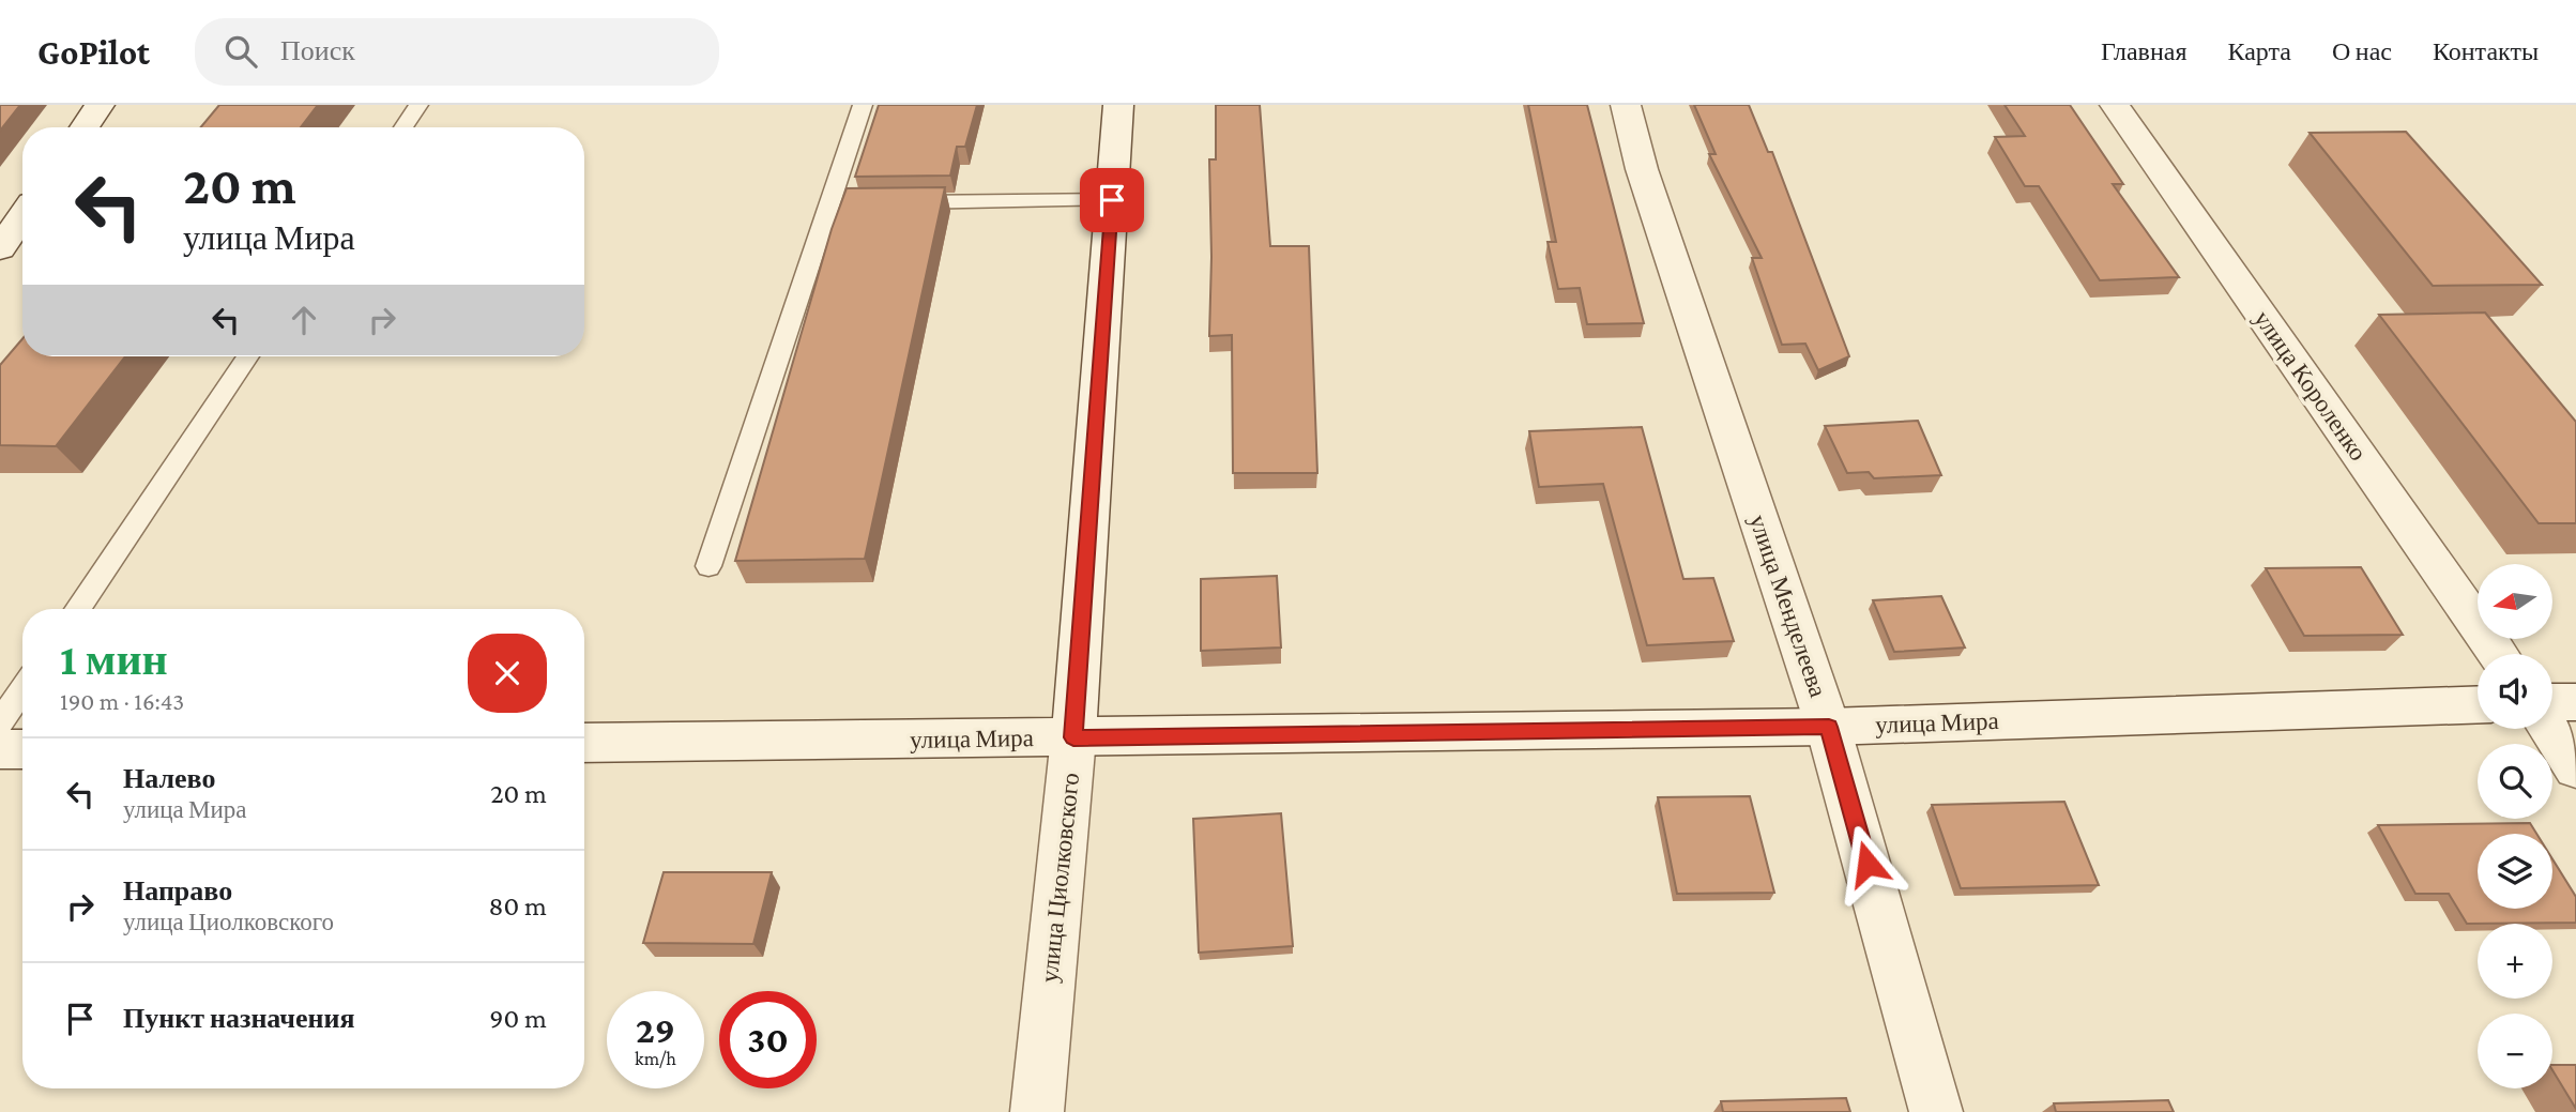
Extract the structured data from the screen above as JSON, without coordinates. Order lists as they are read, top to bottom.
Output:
{
  "streets": {
    "street": [
      "улица Короленко",
      "улица Менделеева",
      "улица Мира",
      "улица Циолковского"
    ]
  },
  "crossings": [
    ["улица Менделеева", "улица Мира"],
    ["улица Мира", "улица Циолковского"]
  ],
  "north": "left",
  "page": {
    "header": "GoPilot",
    "search": "Поиск",
    "nav": [
      "Главная",
      "Карта",
      "О нас",
      "Контакты"
    ],
    "turn": ["20 m", "улица Мира"],
    "map_buttons": ["+", "−"],
    "heading": ["1 мин", "190 m · 16:43"],
    "list": [
      {
        "name": "Налево",
        "note": "улица Мира",
        "value": "20 m"
      },
      {
        "name": "Направо",
        "note": "улица Циолковского",
        "value": "80 m"
      },
      {
        "name": "Пункт назначения",
        "value": "90 m"
      }
    ],
    "speed": "29 km/h",
    "limit": "30"
  }
}
